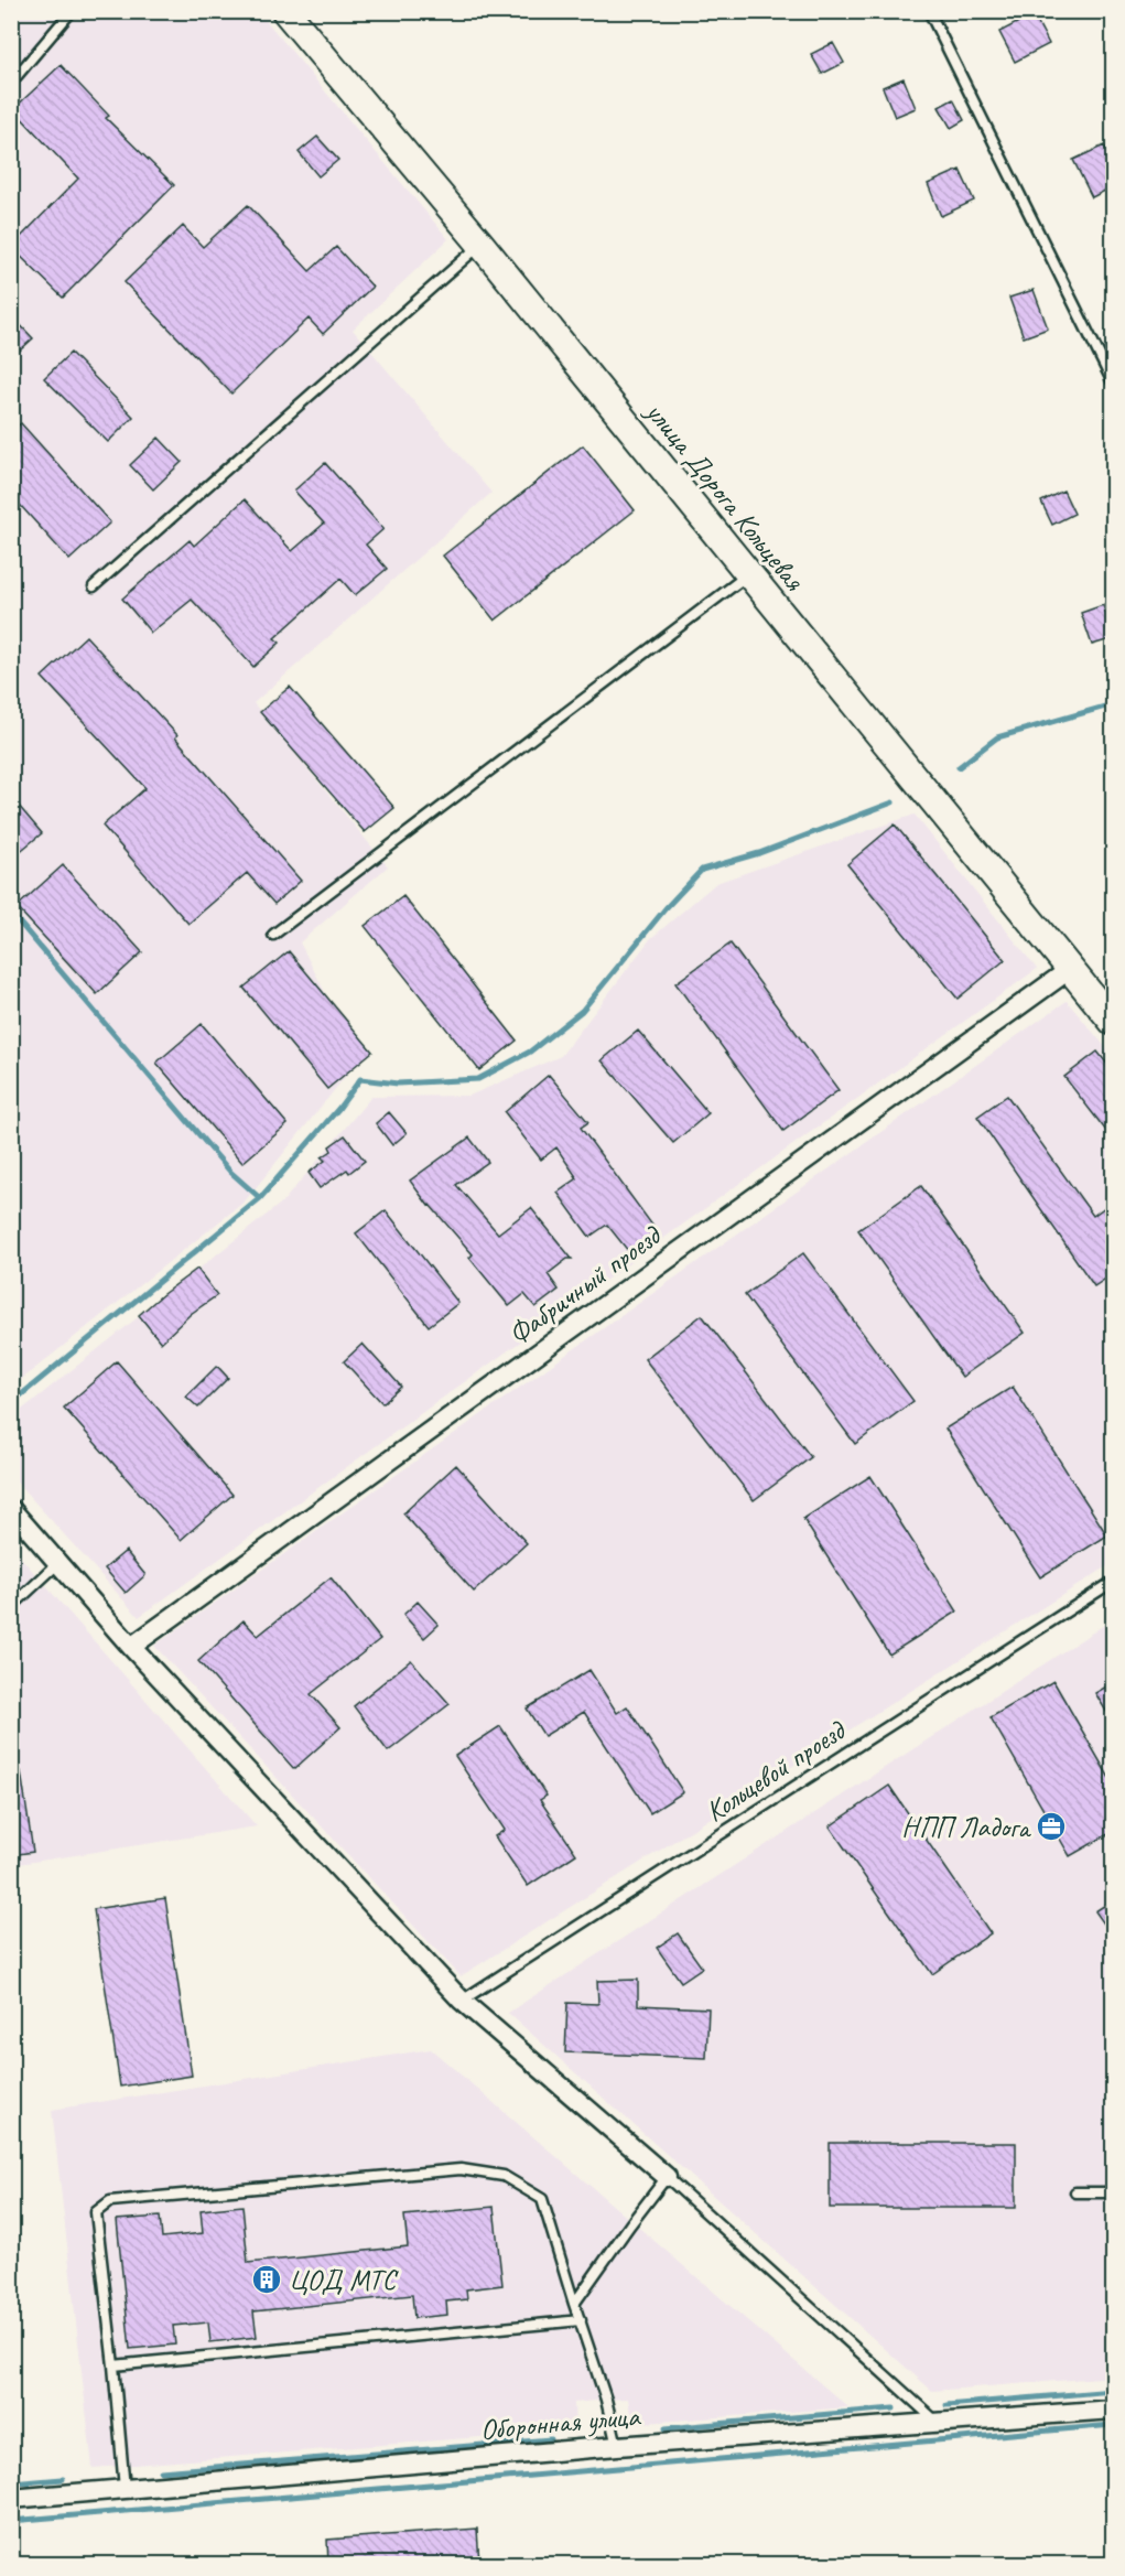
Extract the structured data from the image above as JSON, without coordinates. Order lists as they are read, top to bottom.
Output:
{
  "streets": {
    "street": ["улица Дорога Кольцевая", "Фабричный проезд", "Оборонная улица"],
    "lane": ["Кольцевой проезд"]
  },
  "crossings": [
    ["улица Дорога Кольцевая", "Фабричный проезд"]
  ],
  "places": {
    "office": ["НПП Ладога"],
    "building": ["ЦОД МТС"]
  }
}
